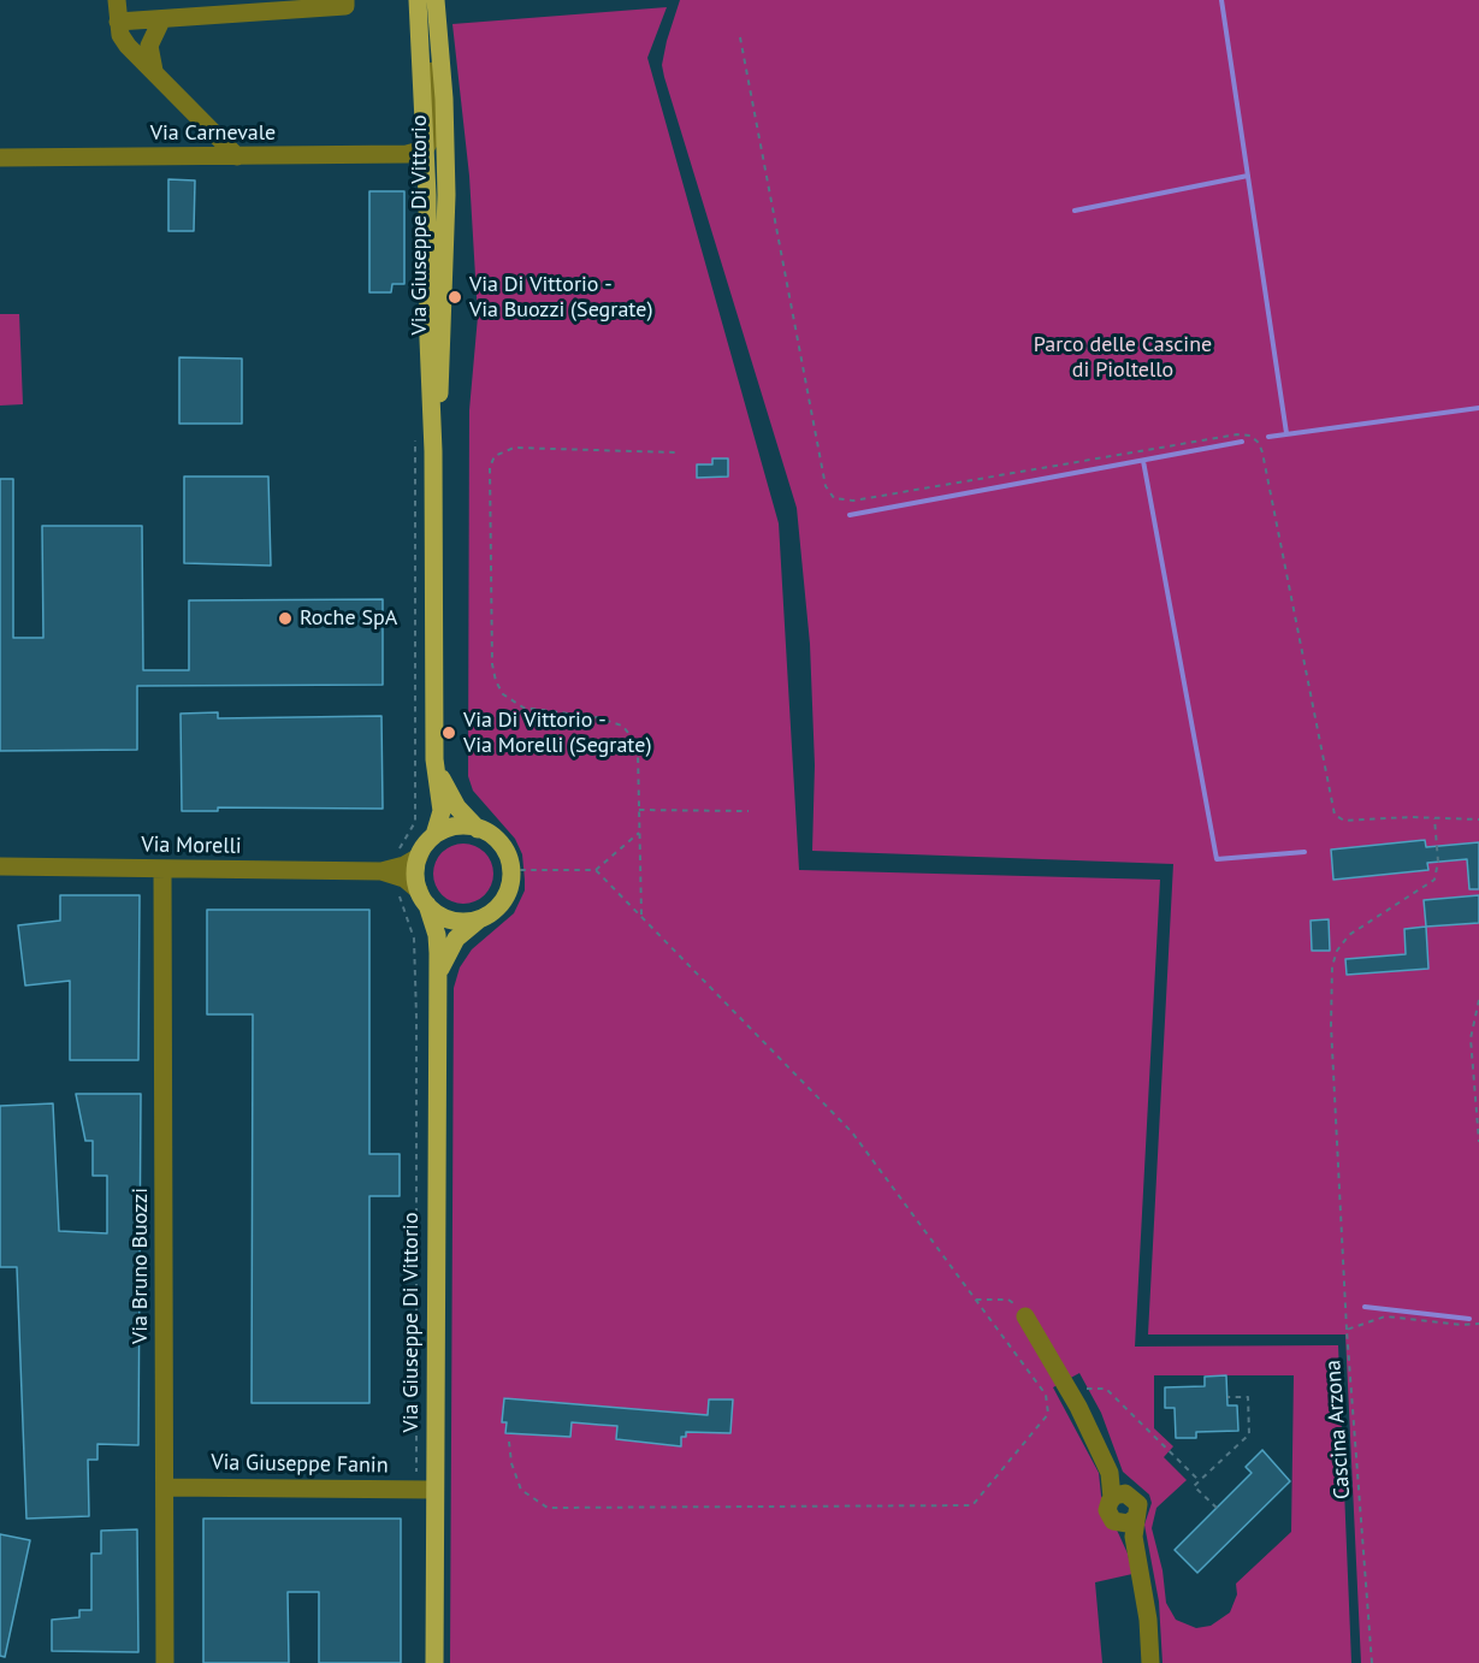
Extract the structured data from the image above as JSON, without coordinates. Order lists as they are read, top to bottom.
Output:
{
  "streets": {
    "main road": ["Via Giuseppe Di Vittorio"],
    "street": [
      "Via Carnevale",
      "Via Morelli",
      "Via Bruno Buozzi",
      "Via Giuseppe Fanin"
    ],
    "path": ["Cascina Arzona"]
  },
  "crossings": [
    ["Via Carnevale", "Via Giuseppe Di Vittorio"],
    ["Via Giuseppe Di Vittorio", "Via Morelli"],
    ["Via Giuseppe Di Vittorio", "Via Giuseppe Fanin"],
    ["Via Morelli", "Via Bruno Buozzi"],
    ["Via Bruno Buozzi", "Via Giuseppe Fanin"]
  ],
  "parks": ["Parco delle Cascine di Pioltello"],
  "places": ["Via Di Vittorio - Via Buozzi (Segrate)", "Roche SpA", "Via Di Vittorio - Via Morelli (Segrate)"]
}
